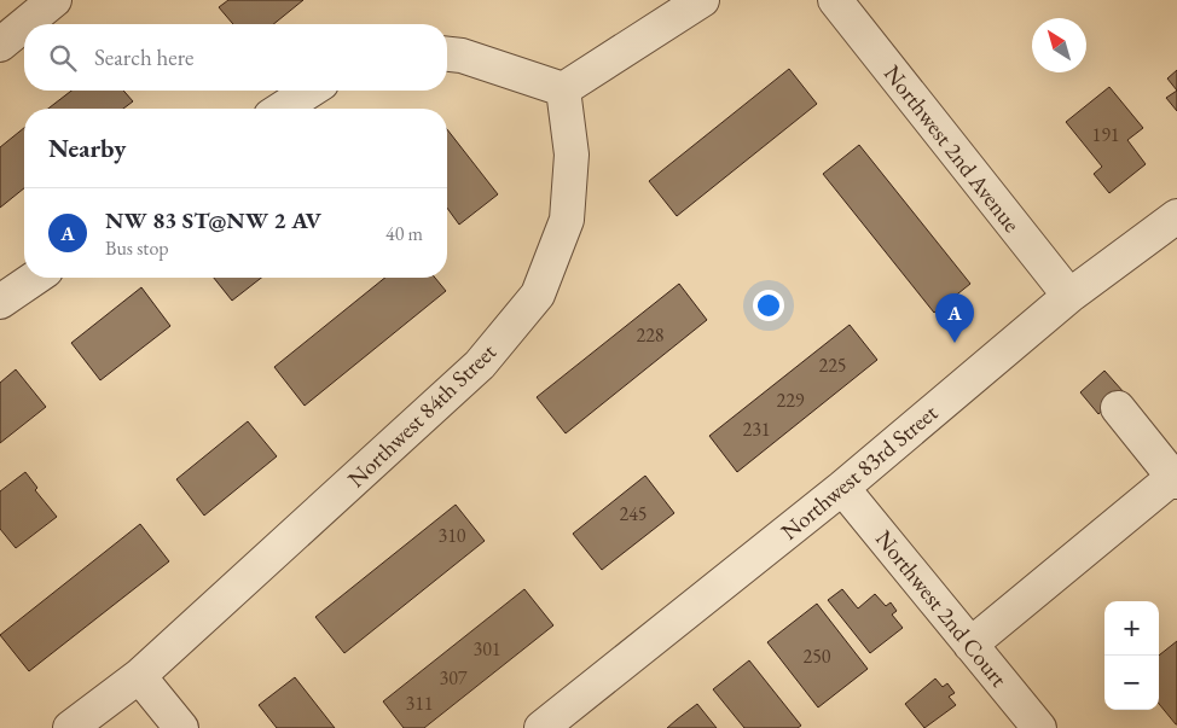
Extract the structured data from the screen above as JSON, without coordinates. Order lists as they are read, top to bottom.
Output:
{
  "streets": {
    "street": [
      "Northwest 2nd Avenue",
      "Northwest 84th Street",
      "Northwest 83rd Street",
      "Northwest 2nd Court"
    ]
  },
  "crossings": [
    ["Northwest 2nd Avenue", "Northwest 83rd Street"],
    ["Northwest 83rd Street", "Northwest 2nd Court"]
  ],
  "house_numbers": [
    "191",
    "228",
    "225",
    "229",
    "231",
    "245",
    "310",
    "301",
    "250",
    "307",
    "311"
  ],
  "north": "top left",
  "page": {
    "search": "Search here",
    "heading": "Nearby",
    "list": [
      {
        "mark": "A",
        "name": "NW 83 ST@NW 2 AV",
        "note": "Bus stop",
        "value": "40 m"
      }
    ],
    "pins": "A",
    "map_buttons": ["+", "−"]
  }
}
